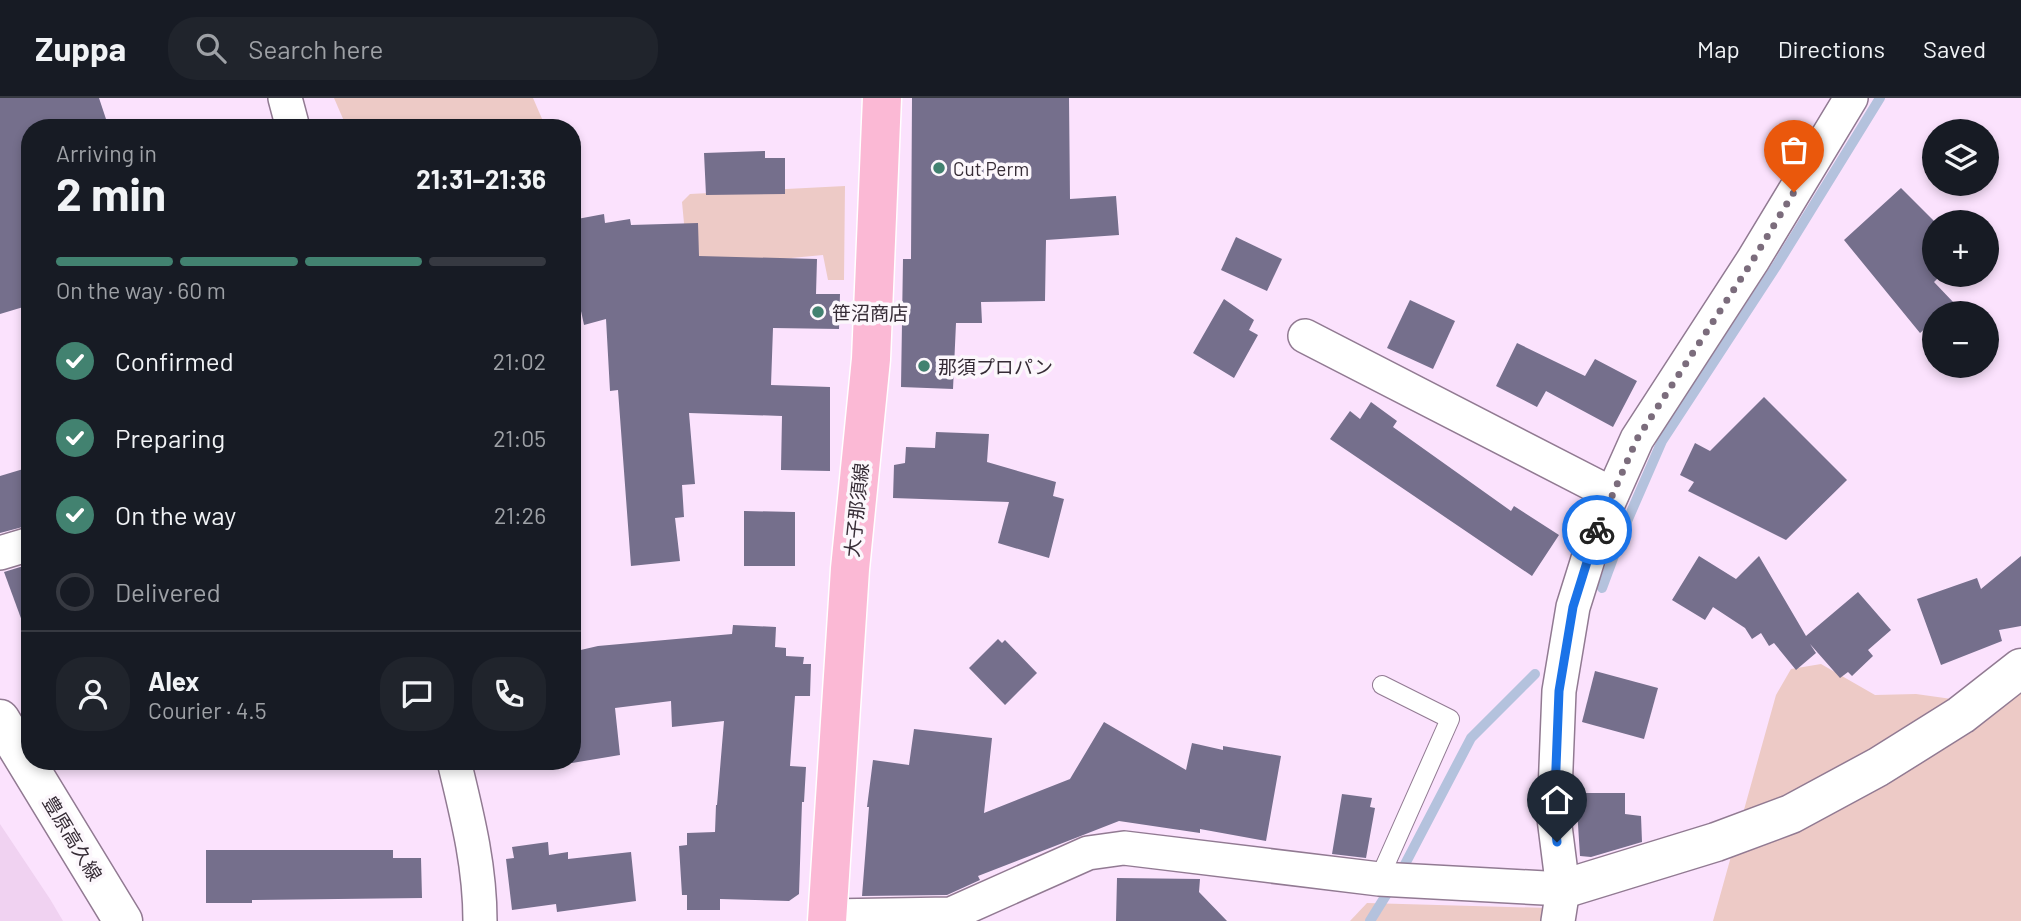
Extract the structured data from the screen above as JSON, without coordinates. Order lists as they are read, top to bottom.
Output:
{
  "streets": {
    "main road": ["大子那須線"],
    "street": ["豊原高久線"]
  },
  "places": ["Cut Perm", "笹沼商店", "那須プロパン"],
  "page": {
    "header": "Zuppa",
    "search": "Search here",
    "nav": ["Map", "Directions", "Saved"],
    "map_buttons": ["+", "−"],
    "heading": ["2 min", "Arriving in", "21:31–21:36"],
    "panel": ["Alex", "Courier · 4.5"],
    "bar": "On the way · 60 m",
    "list": [
      ["Confirmed", "21:02"],
      ["Preparing", "21:05"],
      ["On the way", "21:26"],
      "Delivered"
    ]
  }
}
